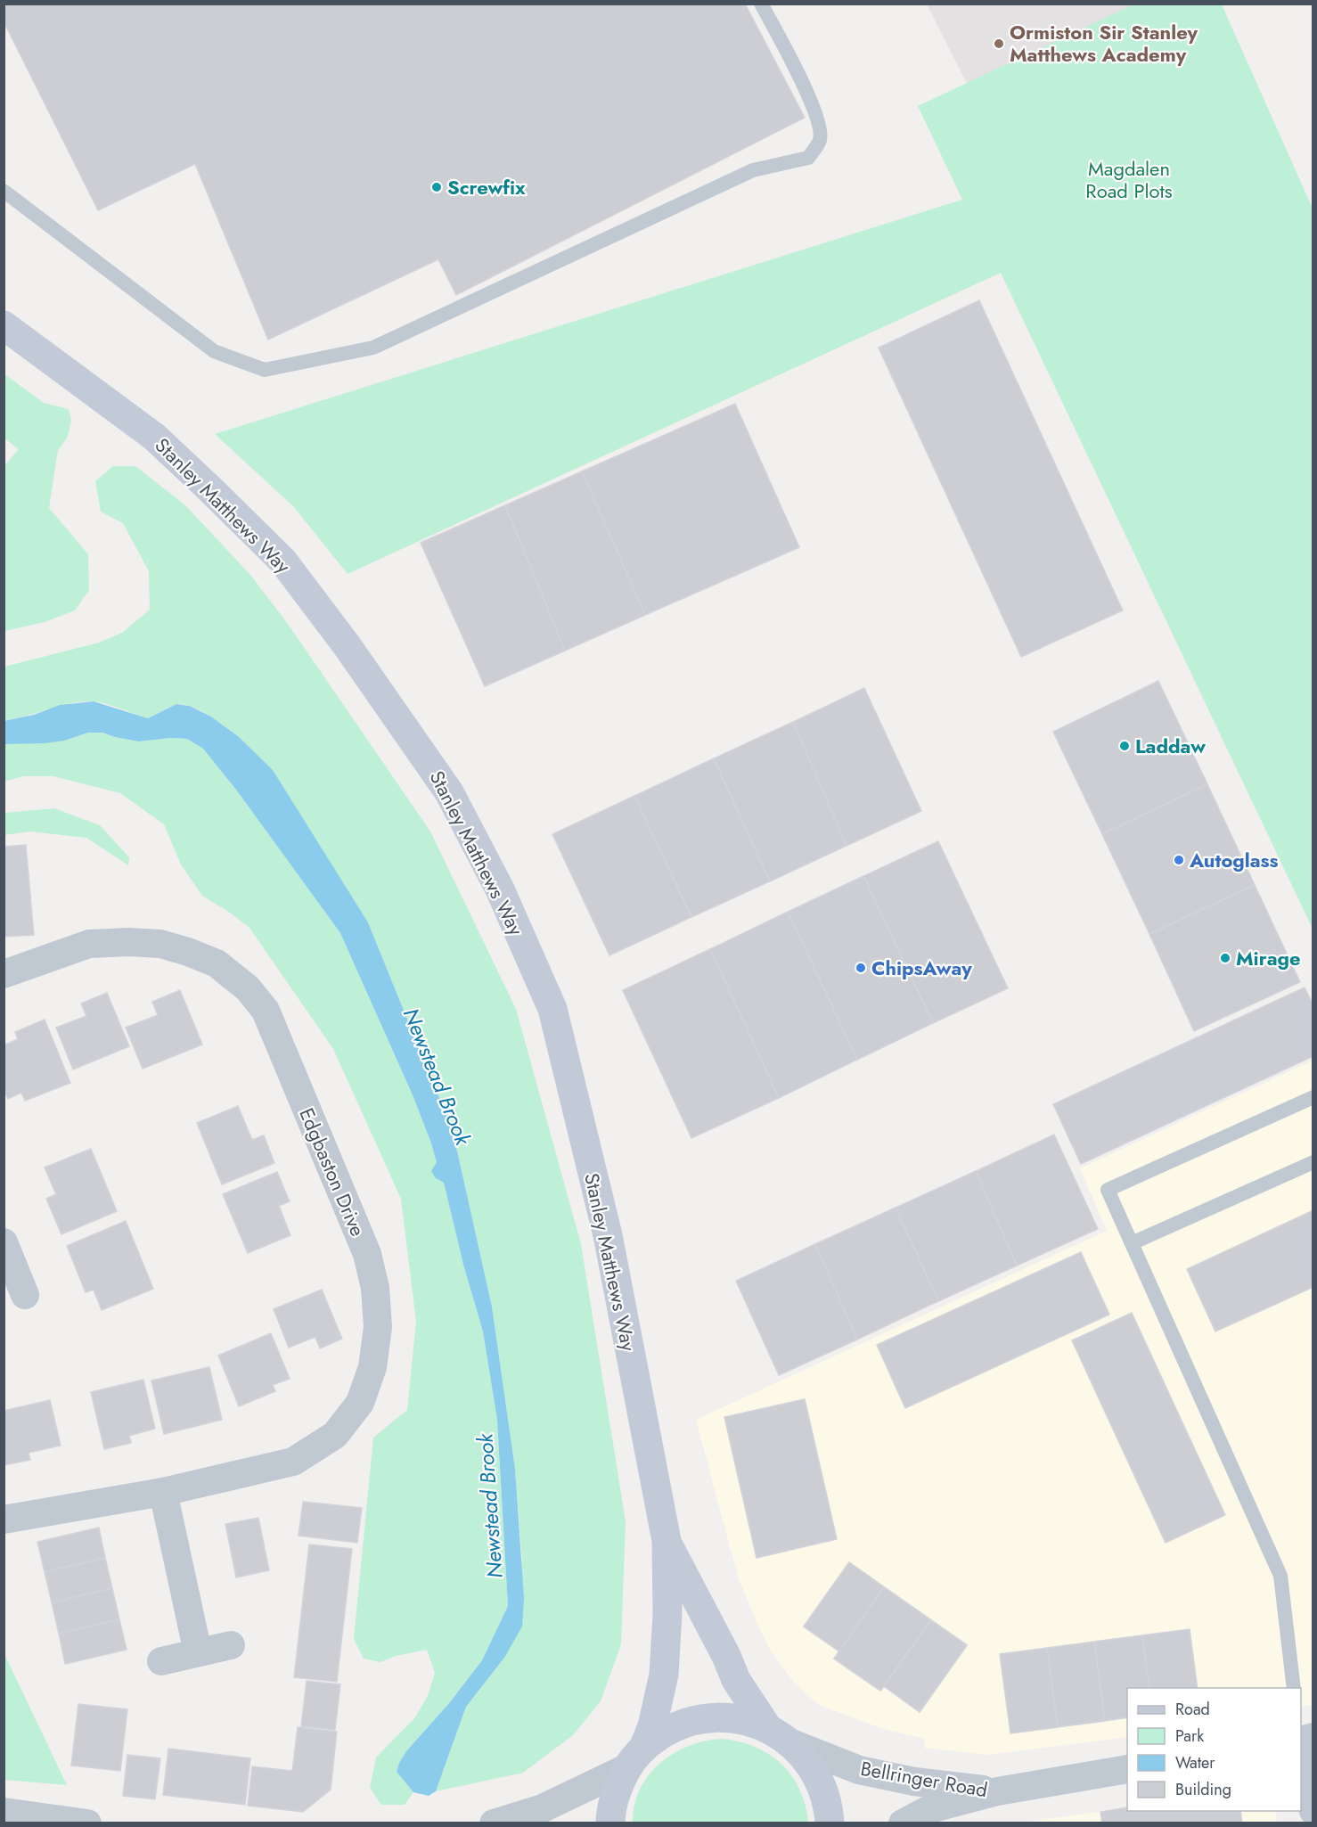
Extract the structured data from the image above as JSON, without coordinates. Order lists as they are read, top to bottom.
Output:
{
  "streets": {
    "main road": ["Stanley Matthews Way"],
    "street": ["Edgbaston Drive", "Bellringer Road"]
  },
  "water": ["Newstead Brook"],
  "parks": ["Magdalen Road Plots"],
  "places": [
    "Ormiston Sir Stanley Matthews Academy",
    "Screwfix",
    "Laddaw",
    "Autoglass",
    "Mirage",
    "ChipsAway"
  ],
  "legend": [
    "Road",
    "Park",
    "Water",
    "Building"
  ]
}
